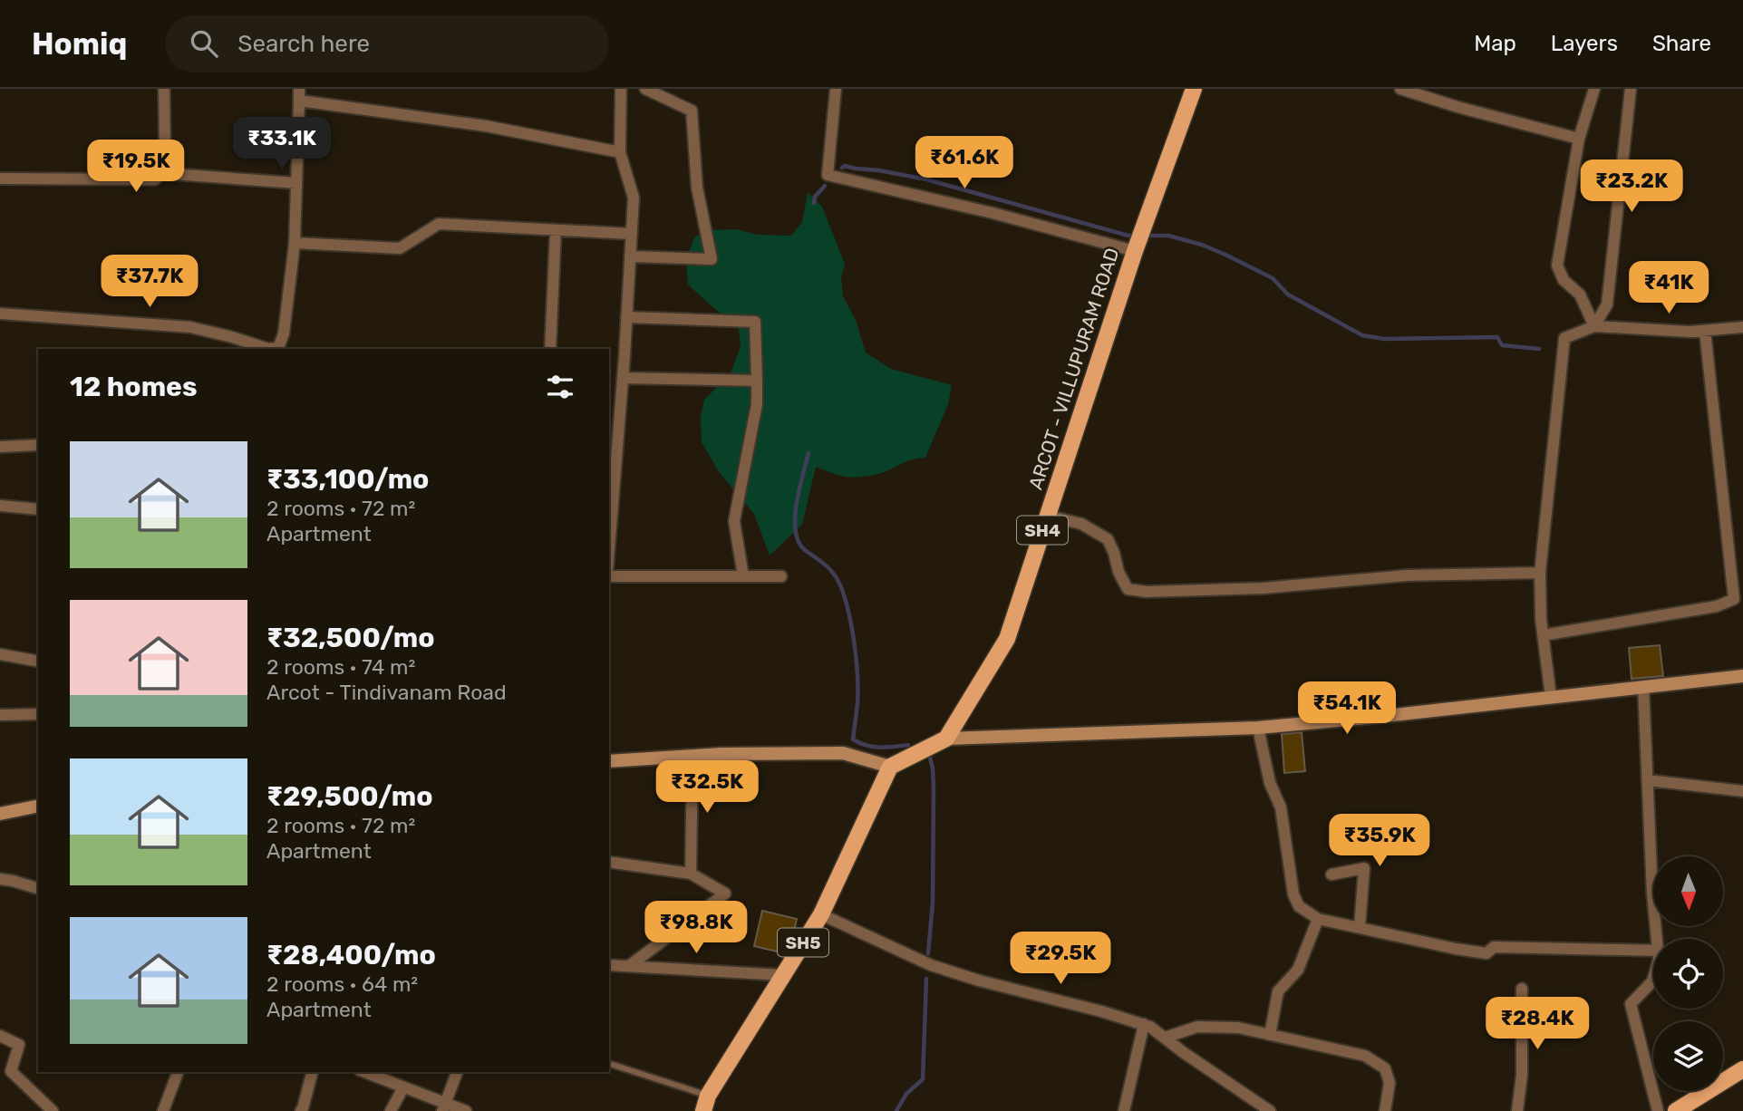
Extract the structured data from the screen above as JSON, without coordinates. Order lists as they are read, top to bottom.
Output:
{
  "streets": {
    "main road": ["ARCOT - VILLUPURAM ROAD", "SH4", "SH5"]
  },
  "north": "bottom",
  "page": {
    "header": "Homiq",
    "search": "Search here",
    "nav": ["Map", "Layers", "Share"],
    "price": [
      "₹33.1K",
      "₹61.6K",
      "₹19.5K",
      "₹23.2K",
      "₹37.7K",
      "₹41K",
      "₹54.1K",
      "₹32.5K",
      "₹35.9K",
      "₹98.8K",
      "₹29.5K",
      "₹28.4K"
    ],
    "heading": "12 homes",
    "list": [
      {
        "name": "₹33,100/mo",
        "note": "2 rooms · 72 m² · Apartment"
      },
      {
        "name": "₹32,500/mo",
        "note": "2 rooms · 74 m² · Arcot - Tindivanam Road"
      },
      {
        "name": "₹29,500/mo",
        "note": "2 rooms · 72 m² · Apartment"
      },
      {
        "name": "₹28,400/mo",
        "note": "2 rooms · 64 m² · Apartment"
      }
    ]
  }
}
